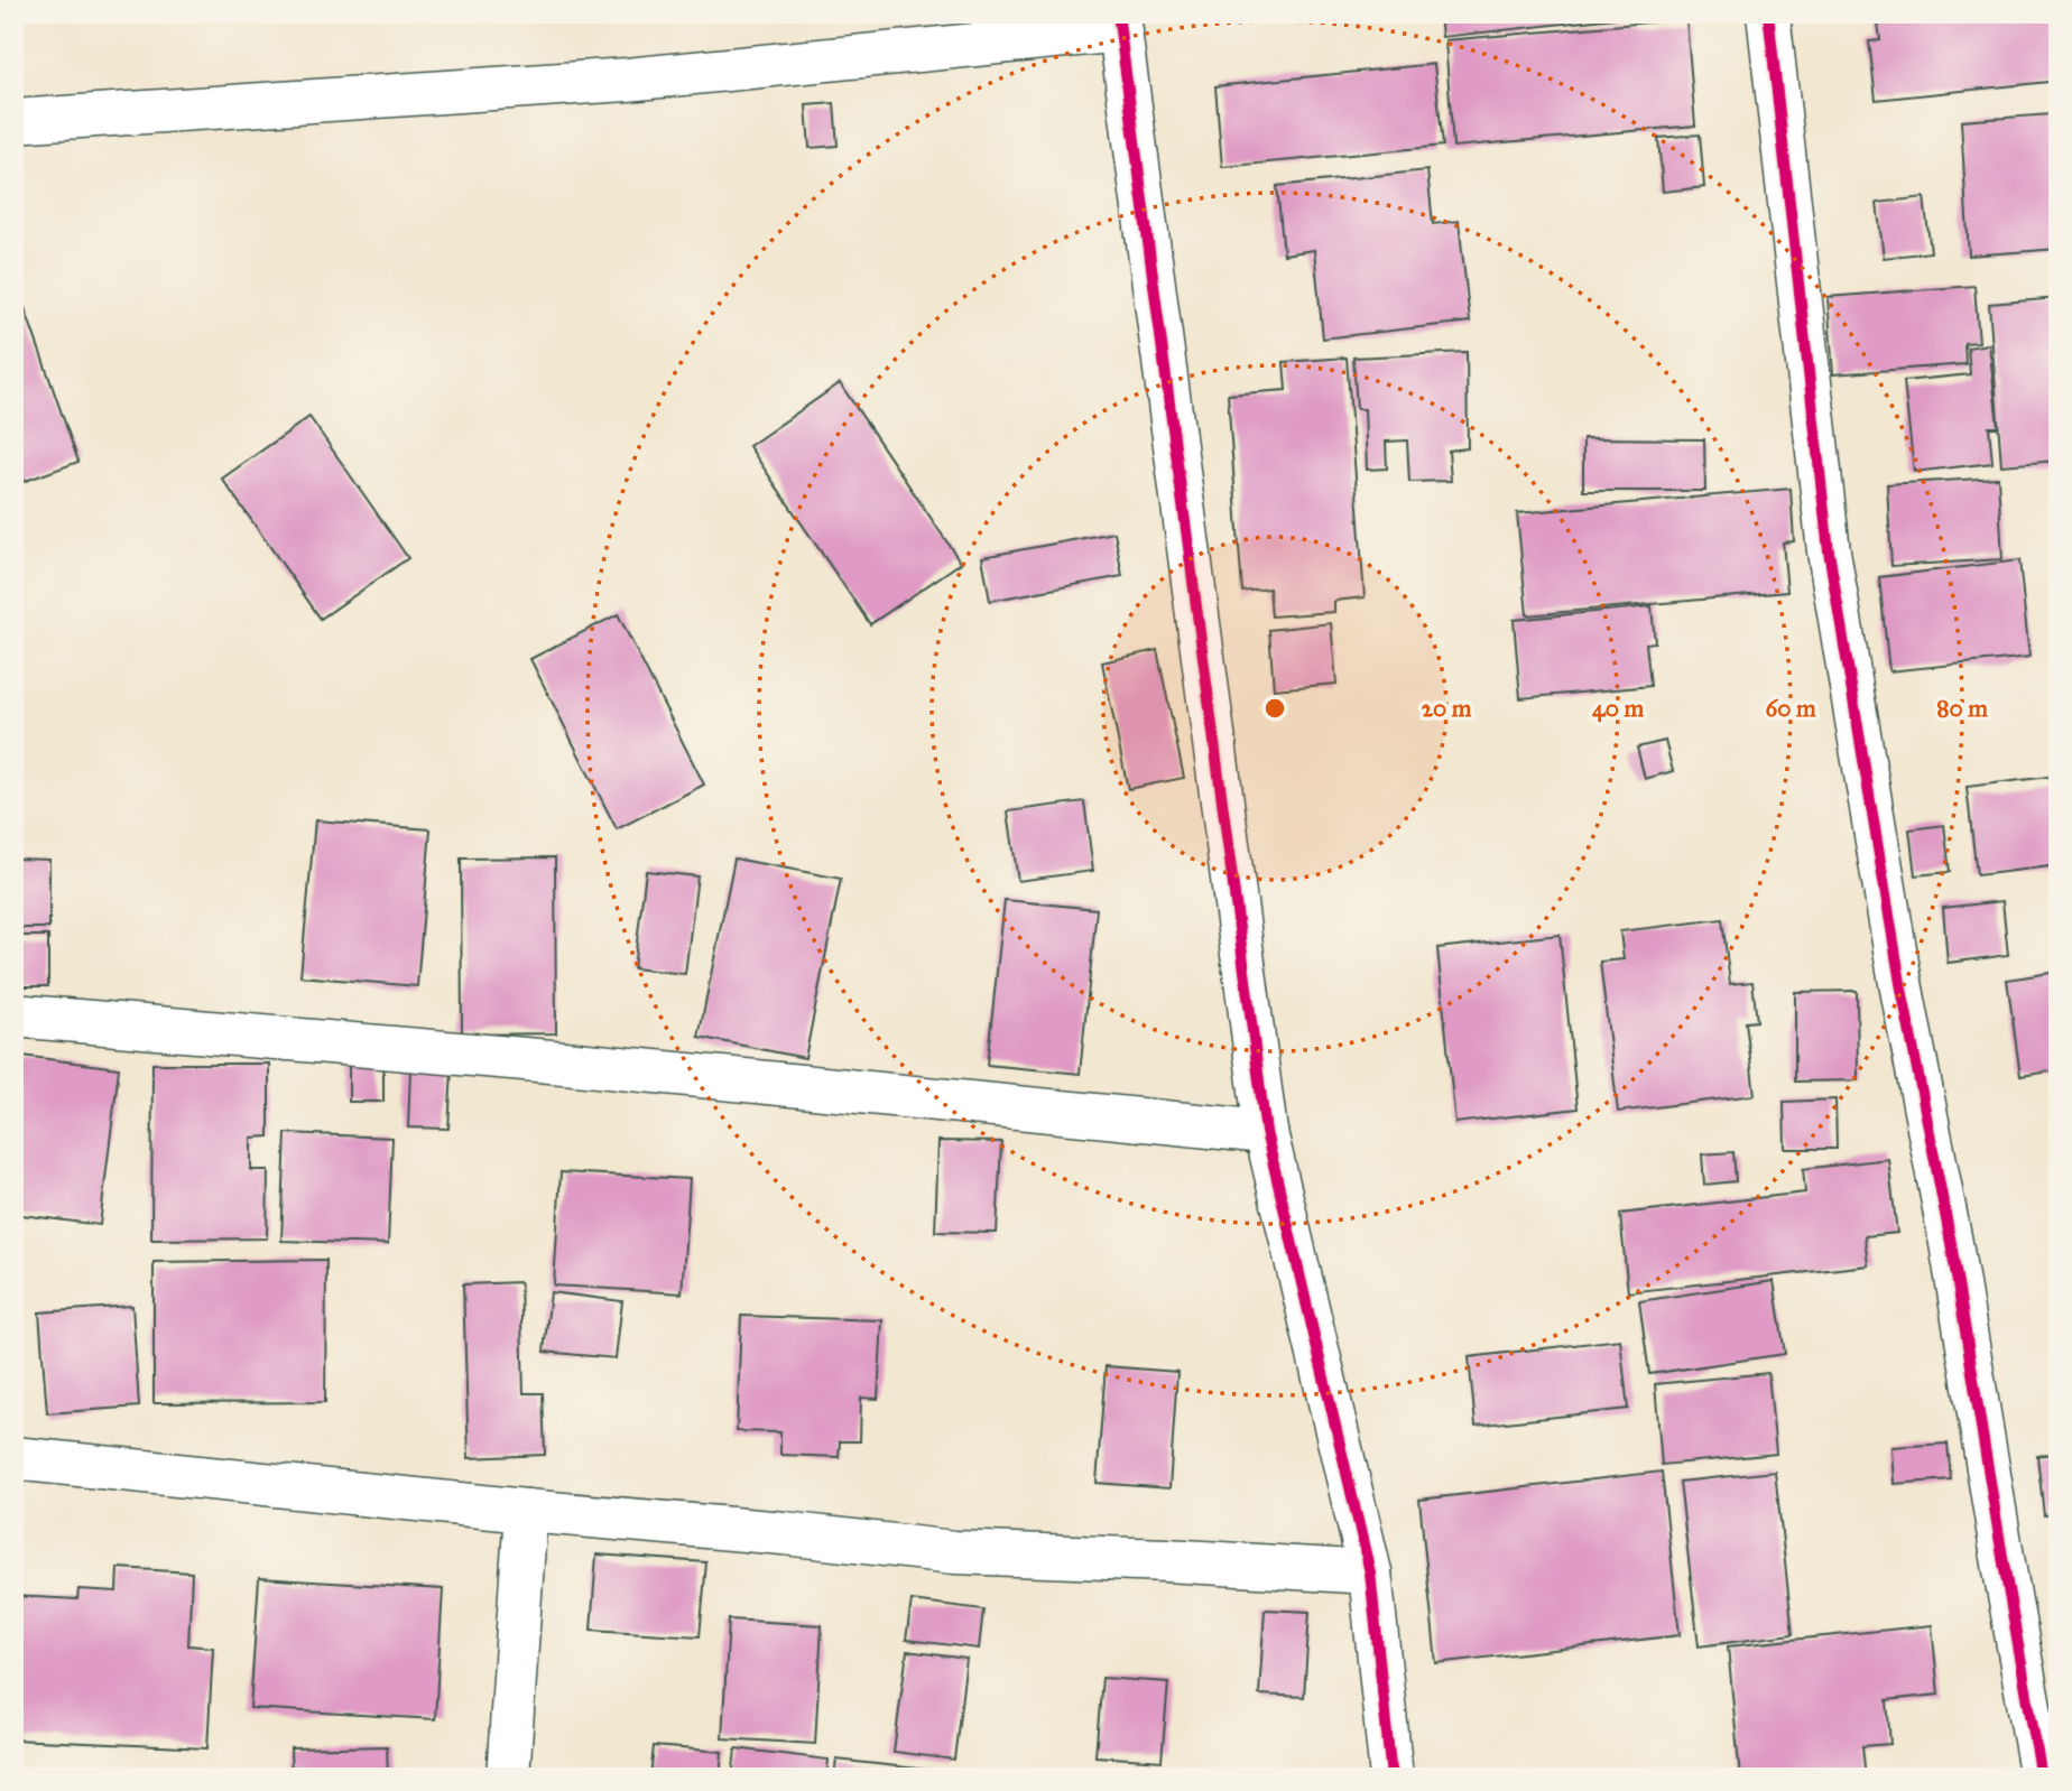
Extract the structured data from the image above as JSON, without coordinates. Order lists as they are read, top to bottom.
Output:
{
  "rings": [
    "20 m",
    "40 m",
    "60 m",
    "80 m"
  ]
}
